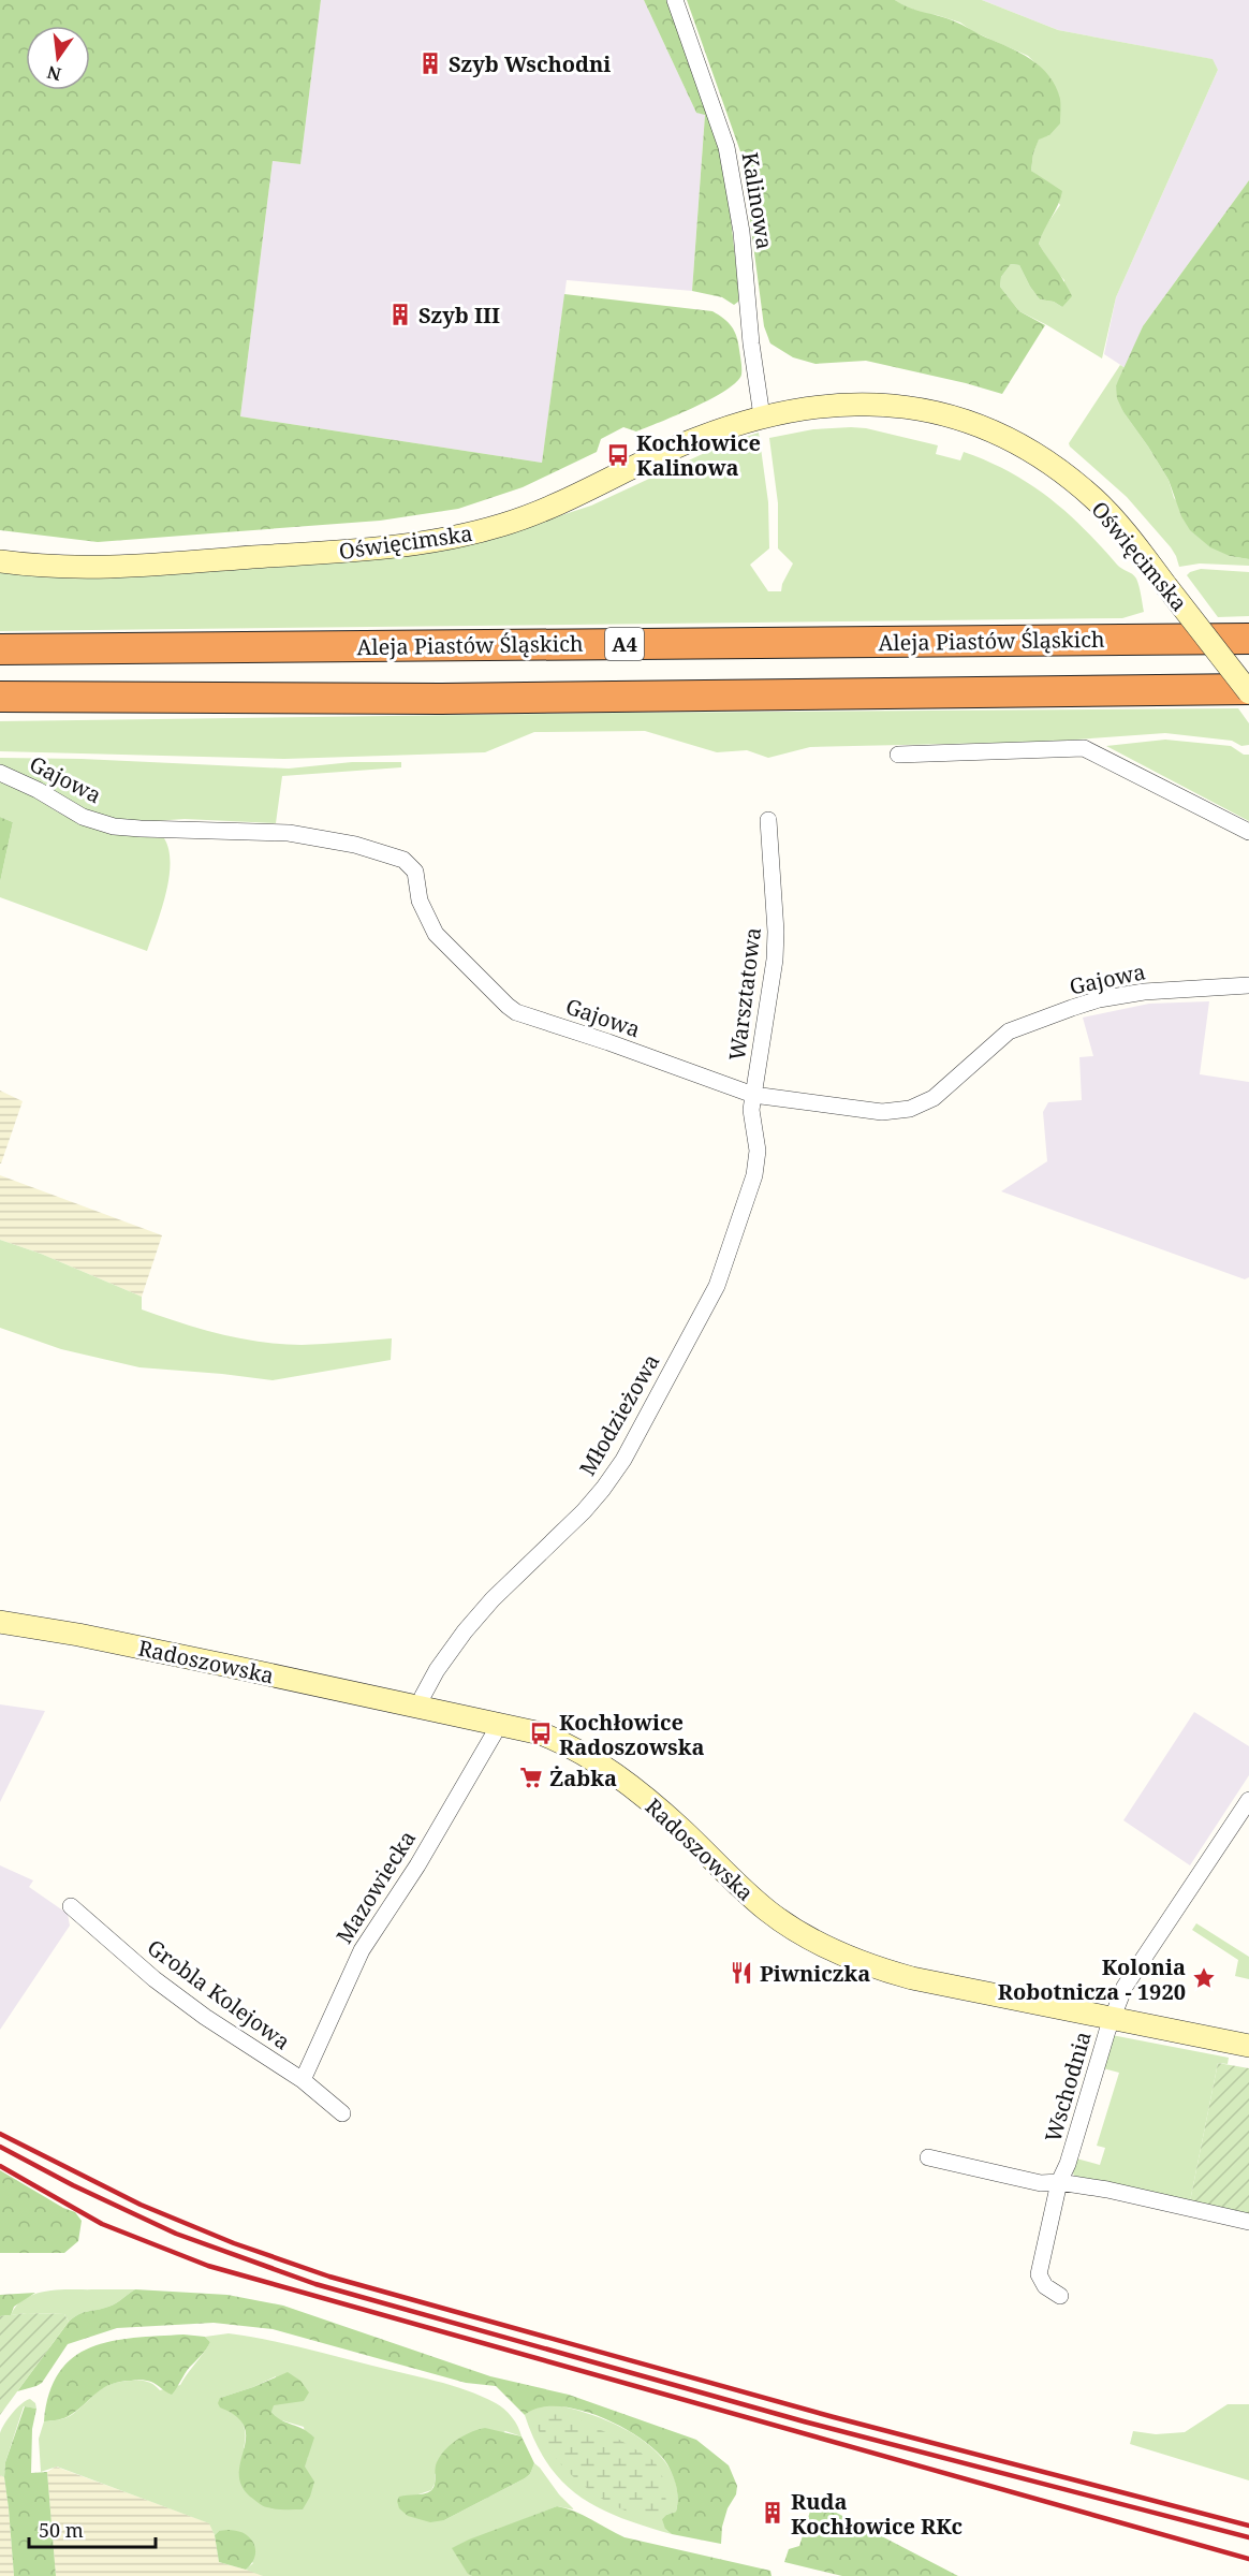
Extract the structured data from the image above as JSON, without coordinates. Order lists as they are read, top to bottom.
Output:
{
  "streets": {
    "highway": ["Aleja Piastów Śląskich", "A4"],
    "street": [
      "Kalinowa",
      "Oświęcimska",
      "Gajowa",
      "Warsztatowa",
      "Młodzieżowa",
      "Radoszowska",
      "Mazowiecka",
      "Grobla Kolejowa",
      "Wschodnia"
    ]
  },
  "crossings": [
    ["Kalinowa", "Oświęcimska"],
    ["Gajowa", "Warsztatowa"],
    ["Gajowa", "Młodzieżowa"],
    ["Warsztatowa", "Młodzieżowa"],
    ["Młodzieżowa", "Radoszowska"],
    ["Radoszowska", "Mazowiecka"],
    ["Radoszowska", "Wschodnia"],
    ["Mazowiecka", "Grobla Kolejowa"]
  ],
  "places": {
    "building": ["Szyb Wschodni", "Szyb III", "Ruda Kochłowice RKc"],
    "bus stop": ["Kochłowice Kalinowa", "Kochłowice Radoszowska"],
    "supermarket": ["Żabka"],
    "restaurant": ["Piwniczka"],
    "place": ["Kolonia Robotnicza - 1920"]
  },
  "scale_bar": "50 m",
  "north": "bottom"
}
